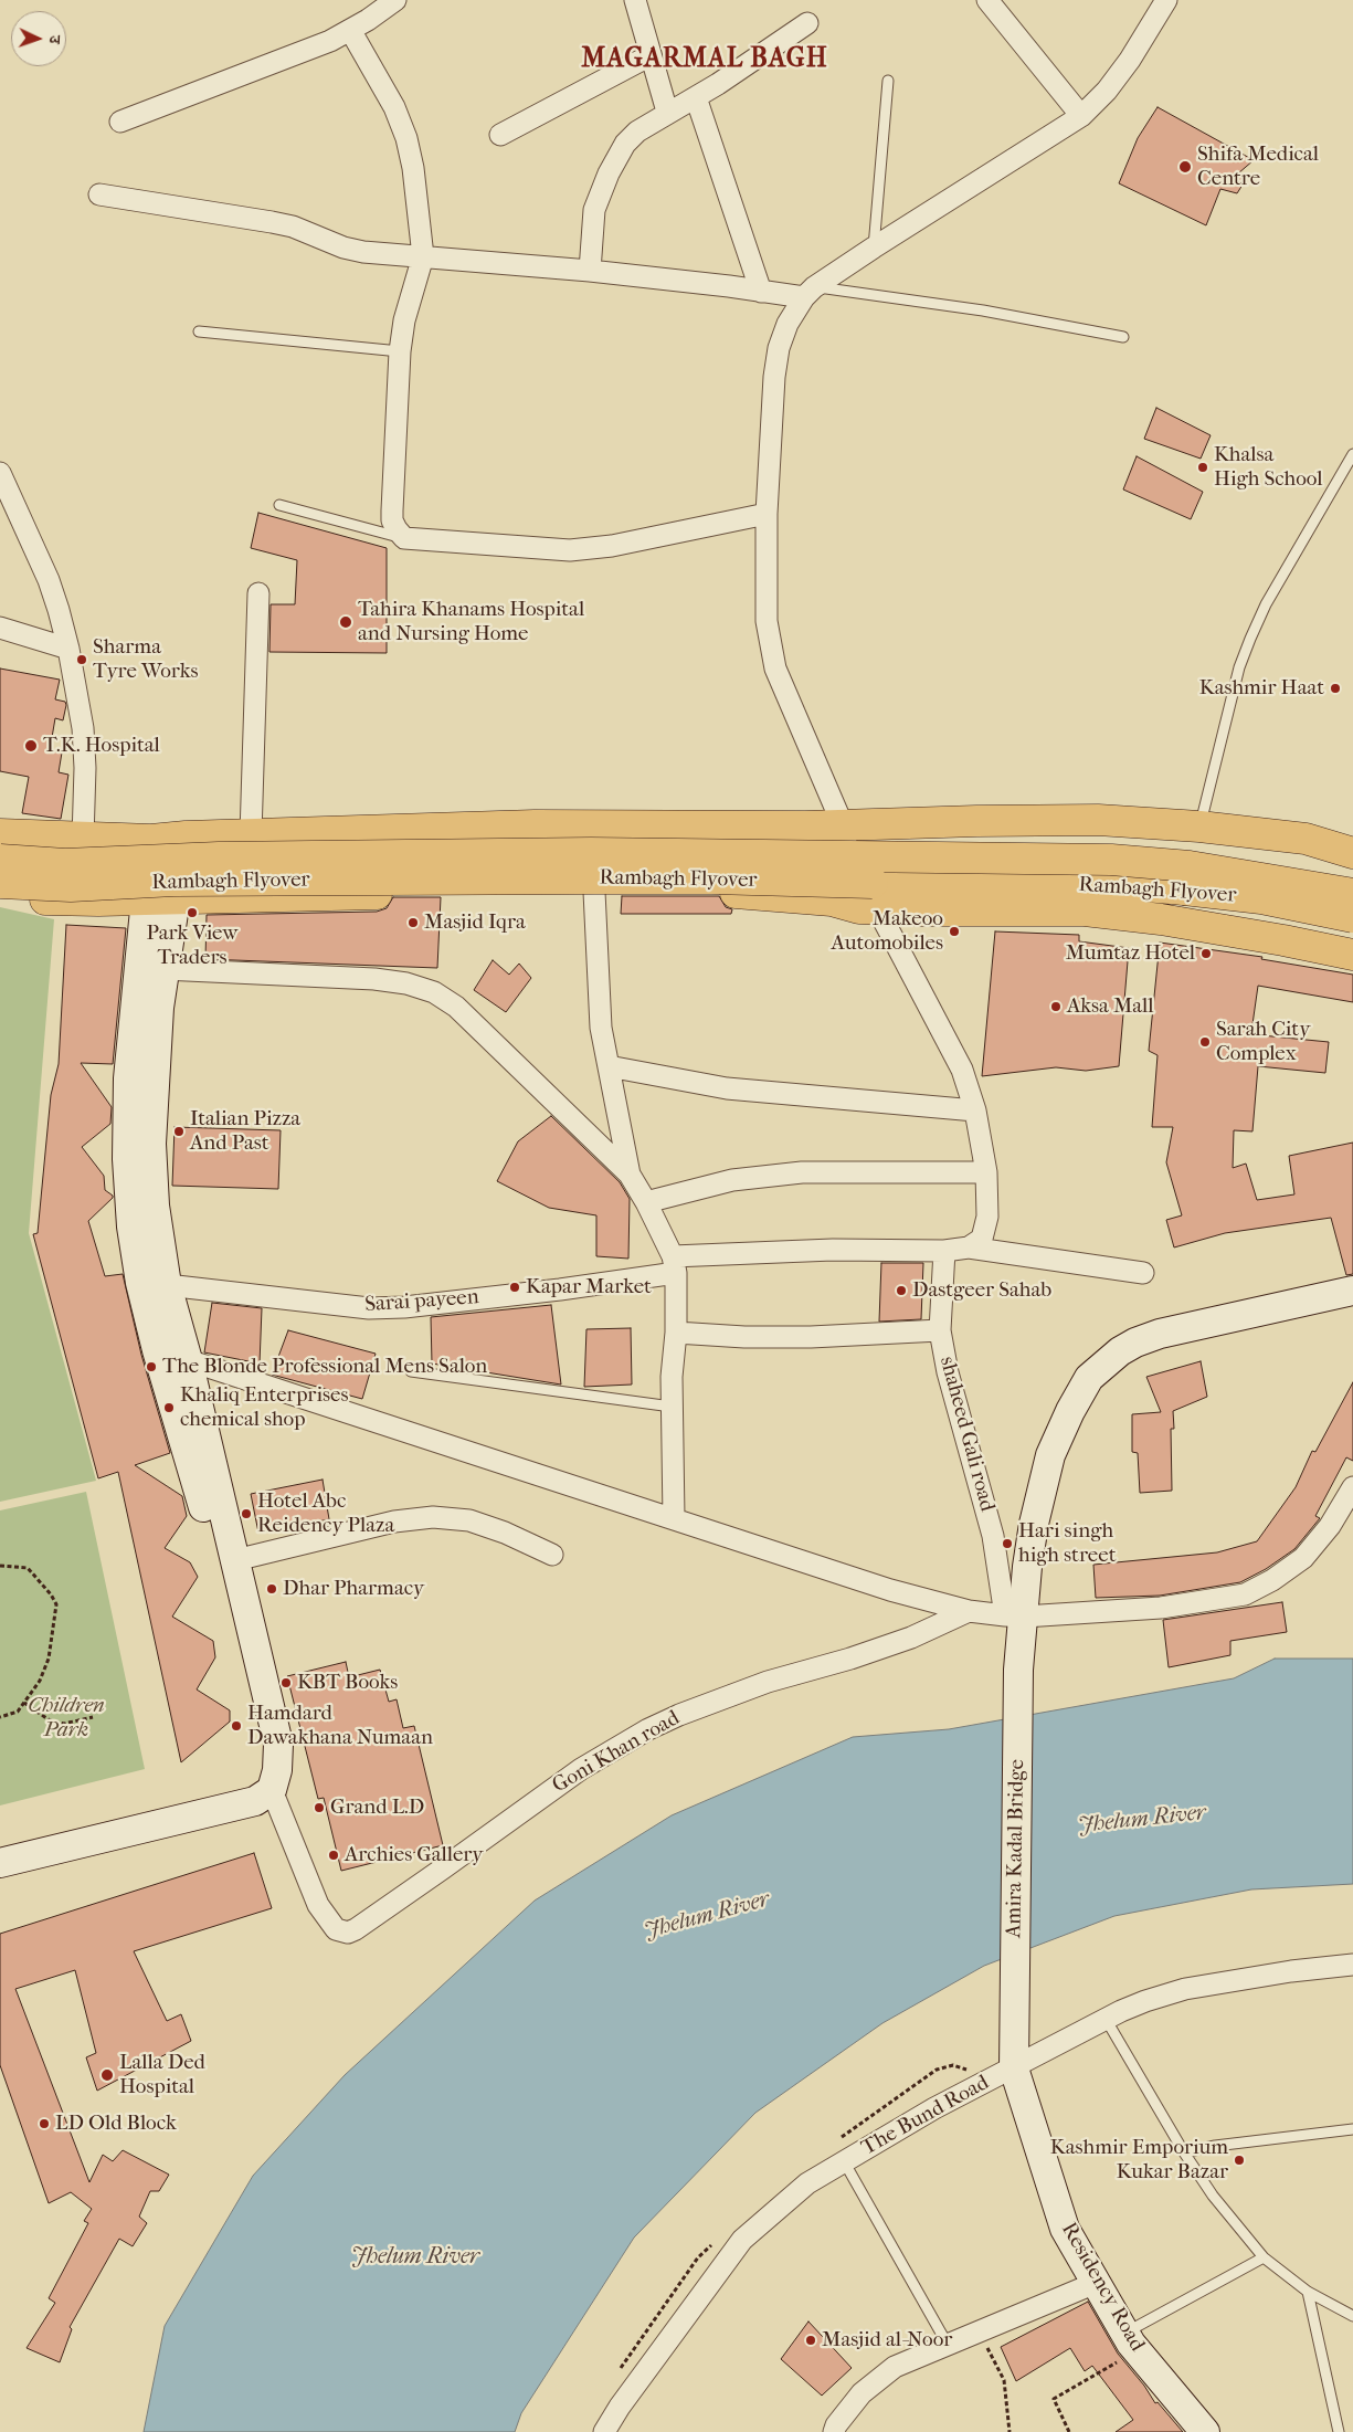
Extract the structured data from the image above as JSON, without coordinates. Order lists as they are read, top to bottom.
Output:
{
  "streets": {
    "main road": ["Rambagh Flyover"],
    "street": [
      "Sarai payeen",
      "shaheed Gali road",
      "Goni Khan road",
      "Amira Kadal Bridge",
      "The Bund Road",
      "Residency Road"
    ]
  },
  "crossings": [
    ["Sarai payeen", "shaheed Gali road"],
    ["shaheed Gali road", "Amira Kadal Bridge"],
    ["Amira Kadal Bridge", "Residency Road"],
    ["The Bund Road", "Residency Road"]
  ],
  "districts": ["MAGARMAL BAGH"],
  "water": ["Jhelum River"],
  "parks": ["Children Park"],
  "places": [
    "Shifa Medical Centre",
    "Khalsa High School",
    "Tahira Khanams Hospital and Nursing Home",
    "Sharma Tyre Works",
    "Kashmir Haat",
    "T.K. Hospital",
    "Park View Traders",
    "Masjid Iqra",
    "Makeoo Automobiles",
    "Mumtaz Hotel",
    "Aksa Mall",
    "Sarah City Complex",
    "Italian Pizza And Past",
    "Kapar Market",
    "Dastgeer Sahab",
    "The Blonde Professional Mens Salon",
    "Khaliq Enterprises chemical shop",
    "Hotel Abc Reidency Plaza",
    "Hari singh high street",
    "Dhar Pharmacy",
    "KBT Books",
    "Hamdard Dawakhana Numaan",
    "Grand L.D",
    "Archies Gallery",
    "Lalla Ded Hospital",
    "LD Old Block",
    "Kashmir Emporium Kukar Bazar",
    "Masjid al-Noor"
  ],
  "north": "right"
}
